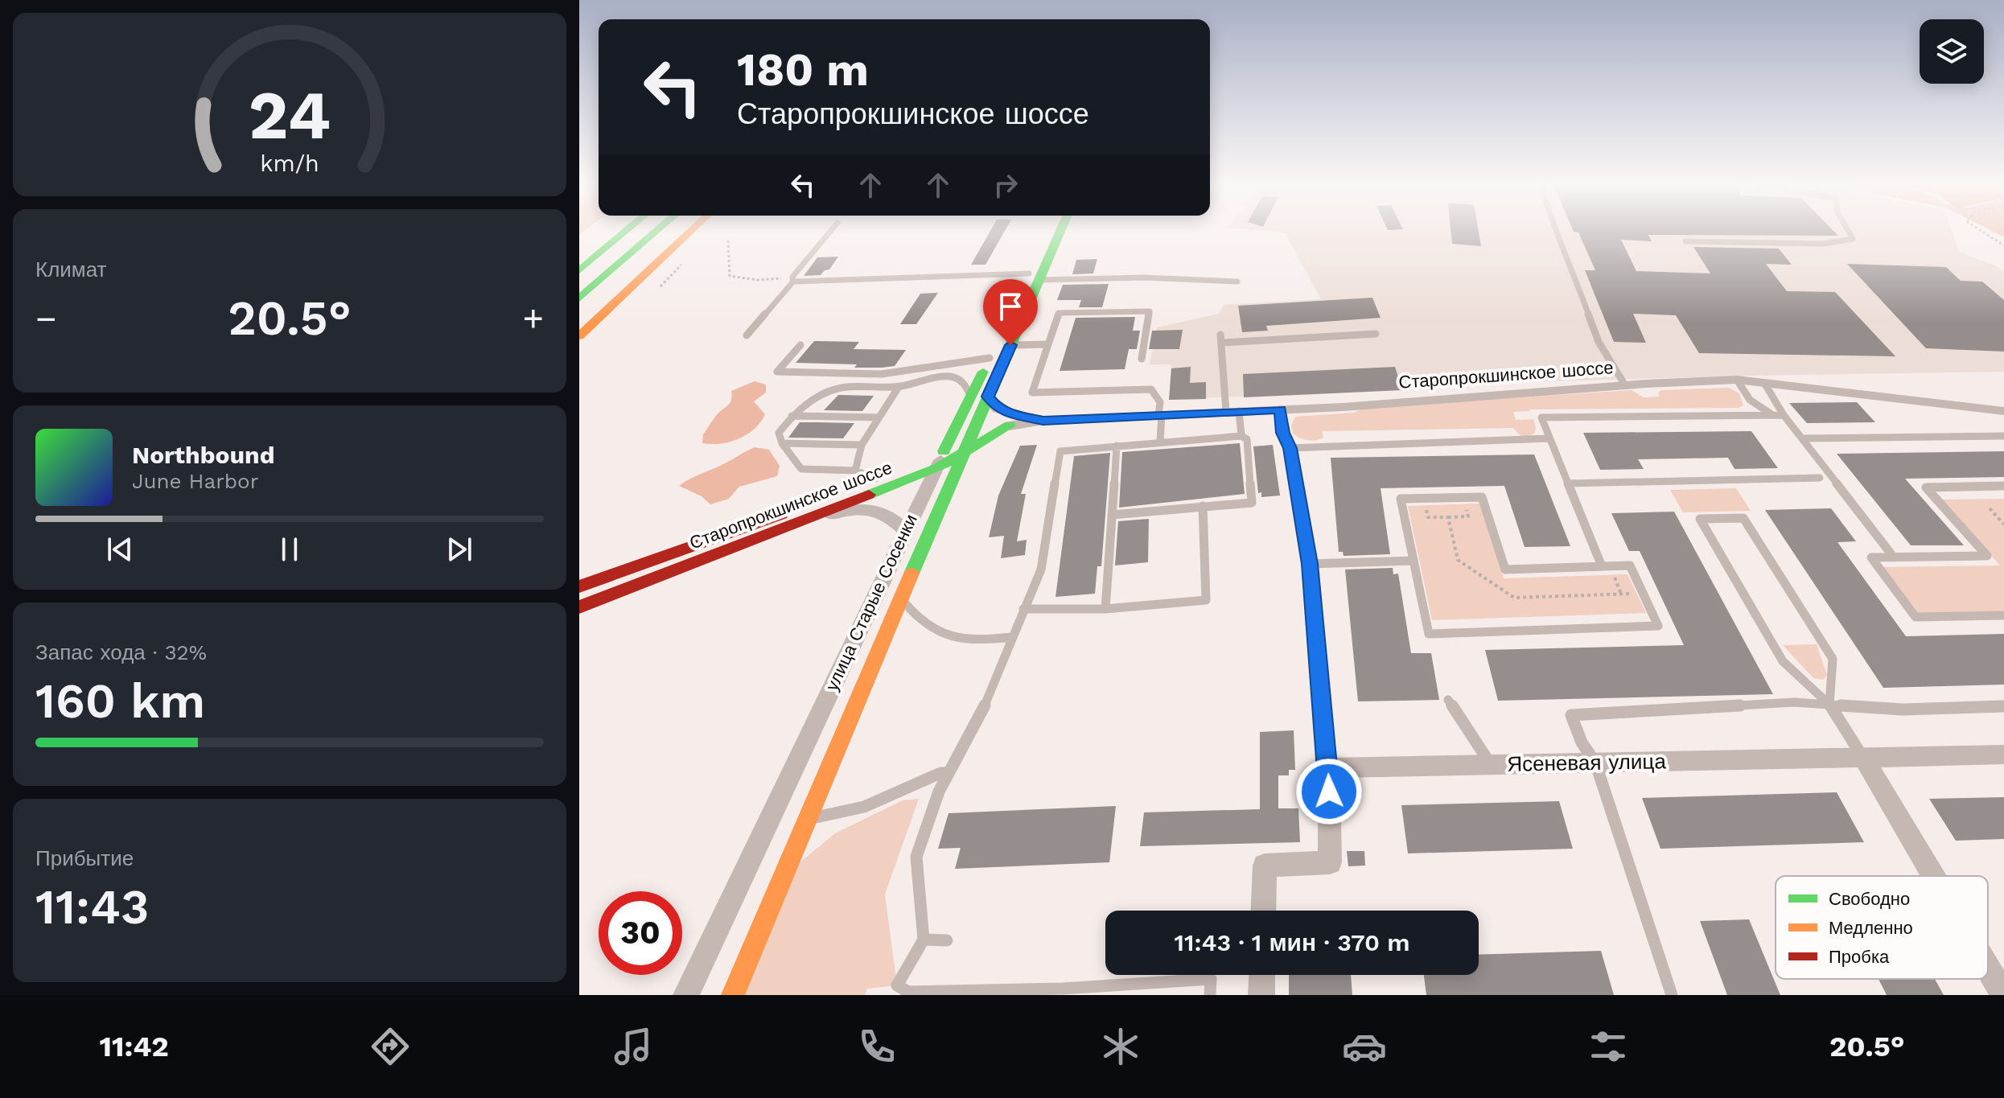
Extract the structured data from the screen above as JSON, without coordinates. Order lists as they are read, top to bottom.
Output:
{
  "streets": {
    "main road": ["Старопрокшинское шоссе", "улица Старые Сосенки"],
    "street": ["Ясеневая улица"]
  },
  "crossings": [
    ["Старопрокшинское шоссе", "улица Старые Сосенки"]
  ],
  "legend": ["Свободно", "Медленно", "Пробка"],
  "page": {
    "turn": ["180 m", "Старопрокшинское шоссе"],
    "tile": [
      "Климат",
      ["Запас хода · 32%", "160 km"],
      ["Прибытие", "11:43"]
    ],
    "heat": ["−", "20.5°", "+"],
    "song": ["Northbound", "June Harbor"],
    "limit": "30",
    "trip": "11:43 · 1 мин · 370 m",
    "tabs": ["11:42", "20.5°"],
    "gauge": ["24", "km/h"]
  }
}
